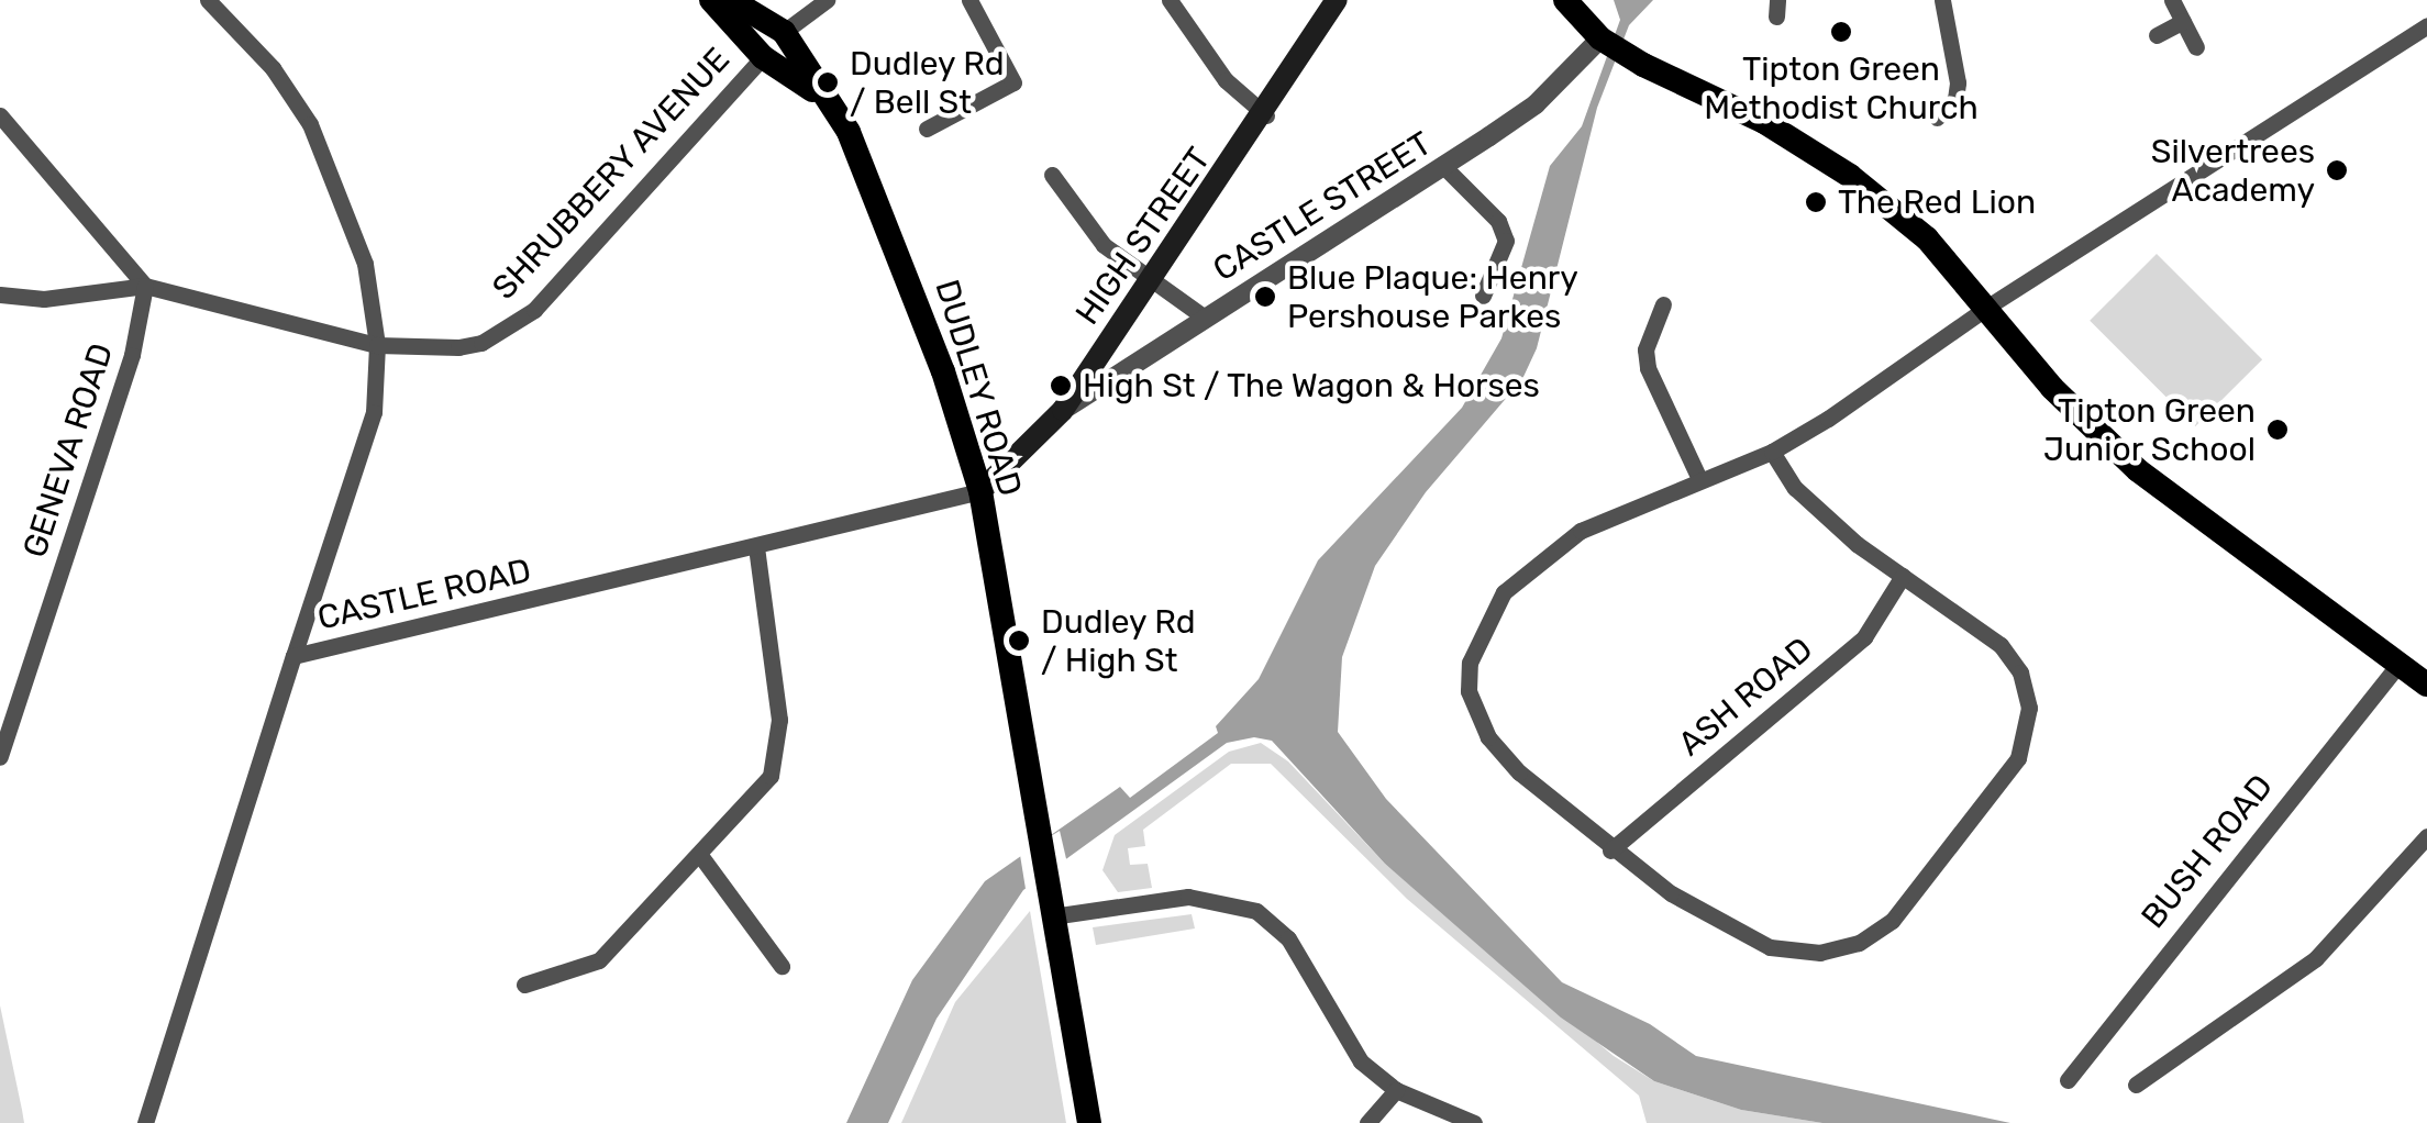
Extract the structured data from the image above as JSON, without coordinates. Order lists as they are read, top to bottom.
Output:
{
  "streets": {
    "main road": ["HIGH STREET", "DUDLEY ROAD"],
    "street": [
      "SHRUBBERY AVENUE",
      "CASTLE STREET",
      "GENEVA ROAD",
      "CASTLE ROAD",
      "ASH ROAD",
      "BUSH ROAD"
    ]
  },
  "crossings": [
    ["SHRUBBERY AVENUE", "DUDLEY ROAD"],
    ["SHRUBBERY AVENUE", "GENEVA ROAD"],
    ["CASTLE STREET", "HIGH STREET"],
    ["HIGH STREET", "DUDLEY ROAD"],
    ["HIGH STREET", "CASTLE ROAD"],
    ["DUDLEY ROAD", "CASTLE ROAD"]
  ],
  "places": [
    "Tipton Green Methodist Church",
    "Dudley Rd / Bell St",
    "Silvertrees Academy",
    "The Red Lion",
    "Blue Plaque: Henry Pershouse Parkes",
    "High St / The Wagon & Horses",
    "Tipton Green Junior School",
    "Dudley Rd / High St"
  ]
}
